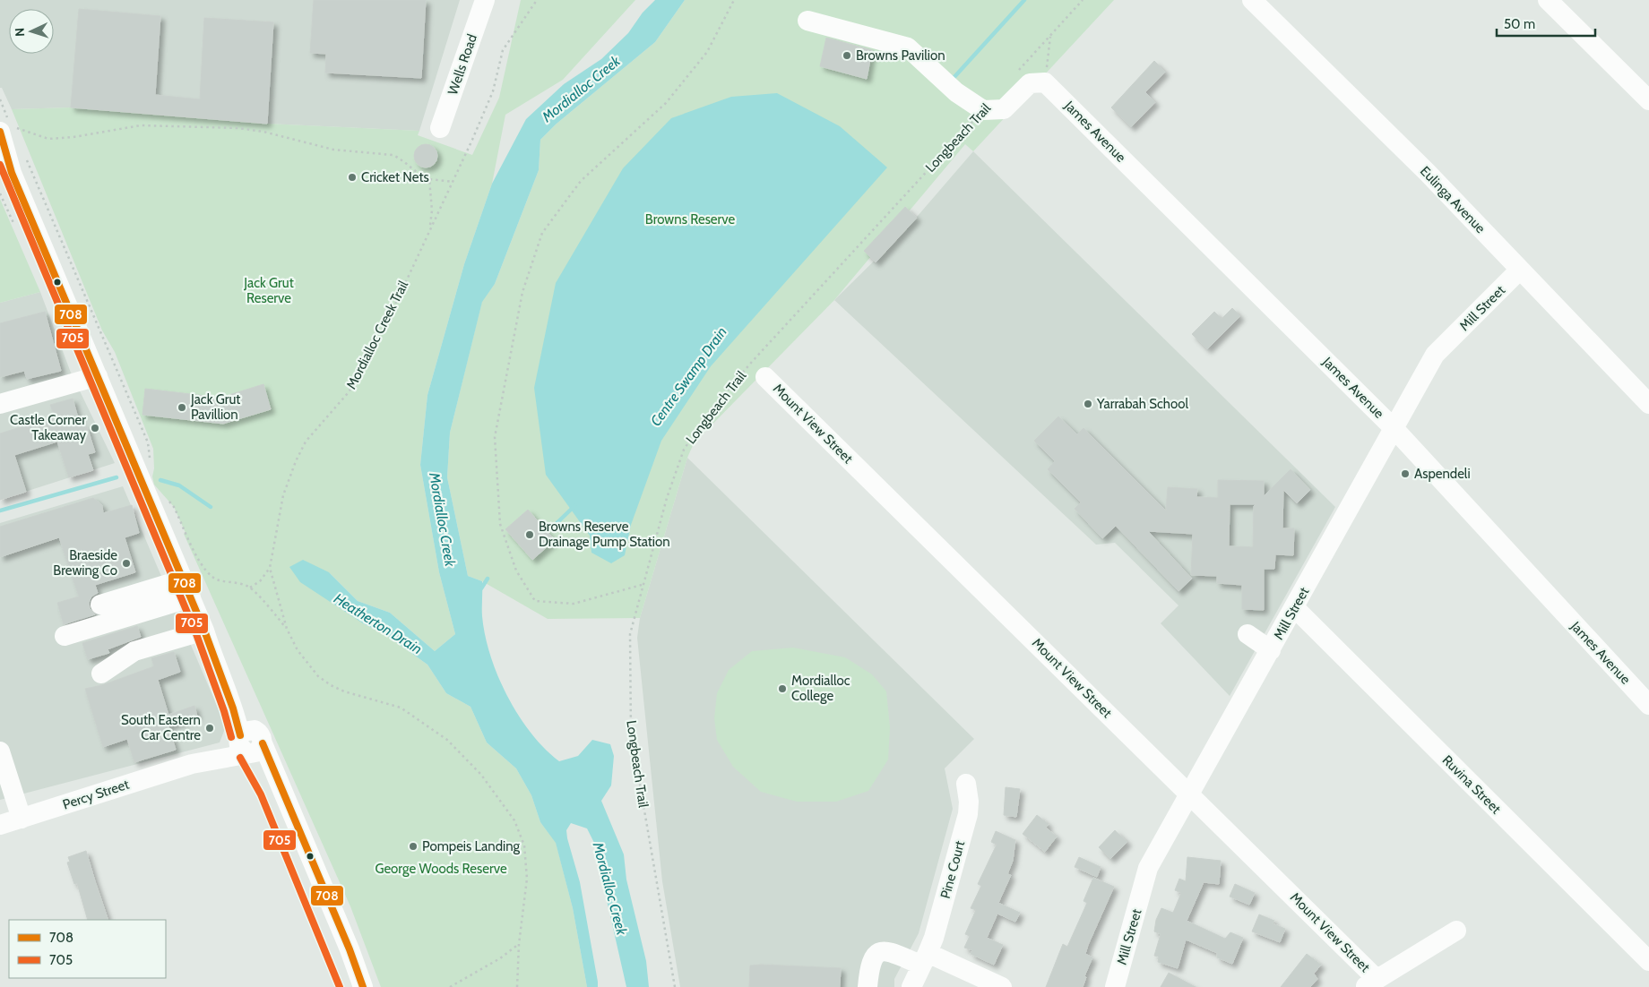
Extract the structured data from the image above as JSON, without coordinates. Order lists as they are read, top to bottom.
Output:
{
  "streets": {
    "street": [
      "Wells Road",
      "James Avenue",
      "Eulinga Avenue",
      "Mill Street",
      "Mount View Street",
      "Ruvina Street",
      "Percy Street",
      "Pine Court"
    ],
    "path": ["Longbeach Trail", "Mordialloc Creek Trail"]
  },
  "crossings": [
    ["James Avenue", "Mill Street"],
    ["Eulinga Avenue", "Mill Street"],
    ["Mill Street", "Mount View Street"],
    ["Mill Street", "Ruvina Street"]
  ],
  "water": ["Mordialloc Creek", "Centre Swamp Drain", "Heatherton Drain"],
  "parks": ["Browns Reserve", "Jack Grut Reserve", "George Woods Reserve"],
  "places": [
    "Browns Pavilion",
    "Cricket Nets",
    "Yarrabah School",
    "Jack Grut Pavillion",
    "Castle Corner Takeaway",
    "Aspendeli",
    "Browns Reserve Drainage Pump Station",
    "Braeside Brewing Co",
    "Mordialloc College",
    "South Eastern Car Centre",
    "Pompeis Landing"
  ],
  "lines": ["transit line 708", "transit line 705"],
  "legend": ["708", "705"],
  "scale_bar": "50 m",
  "north": "left"
}
